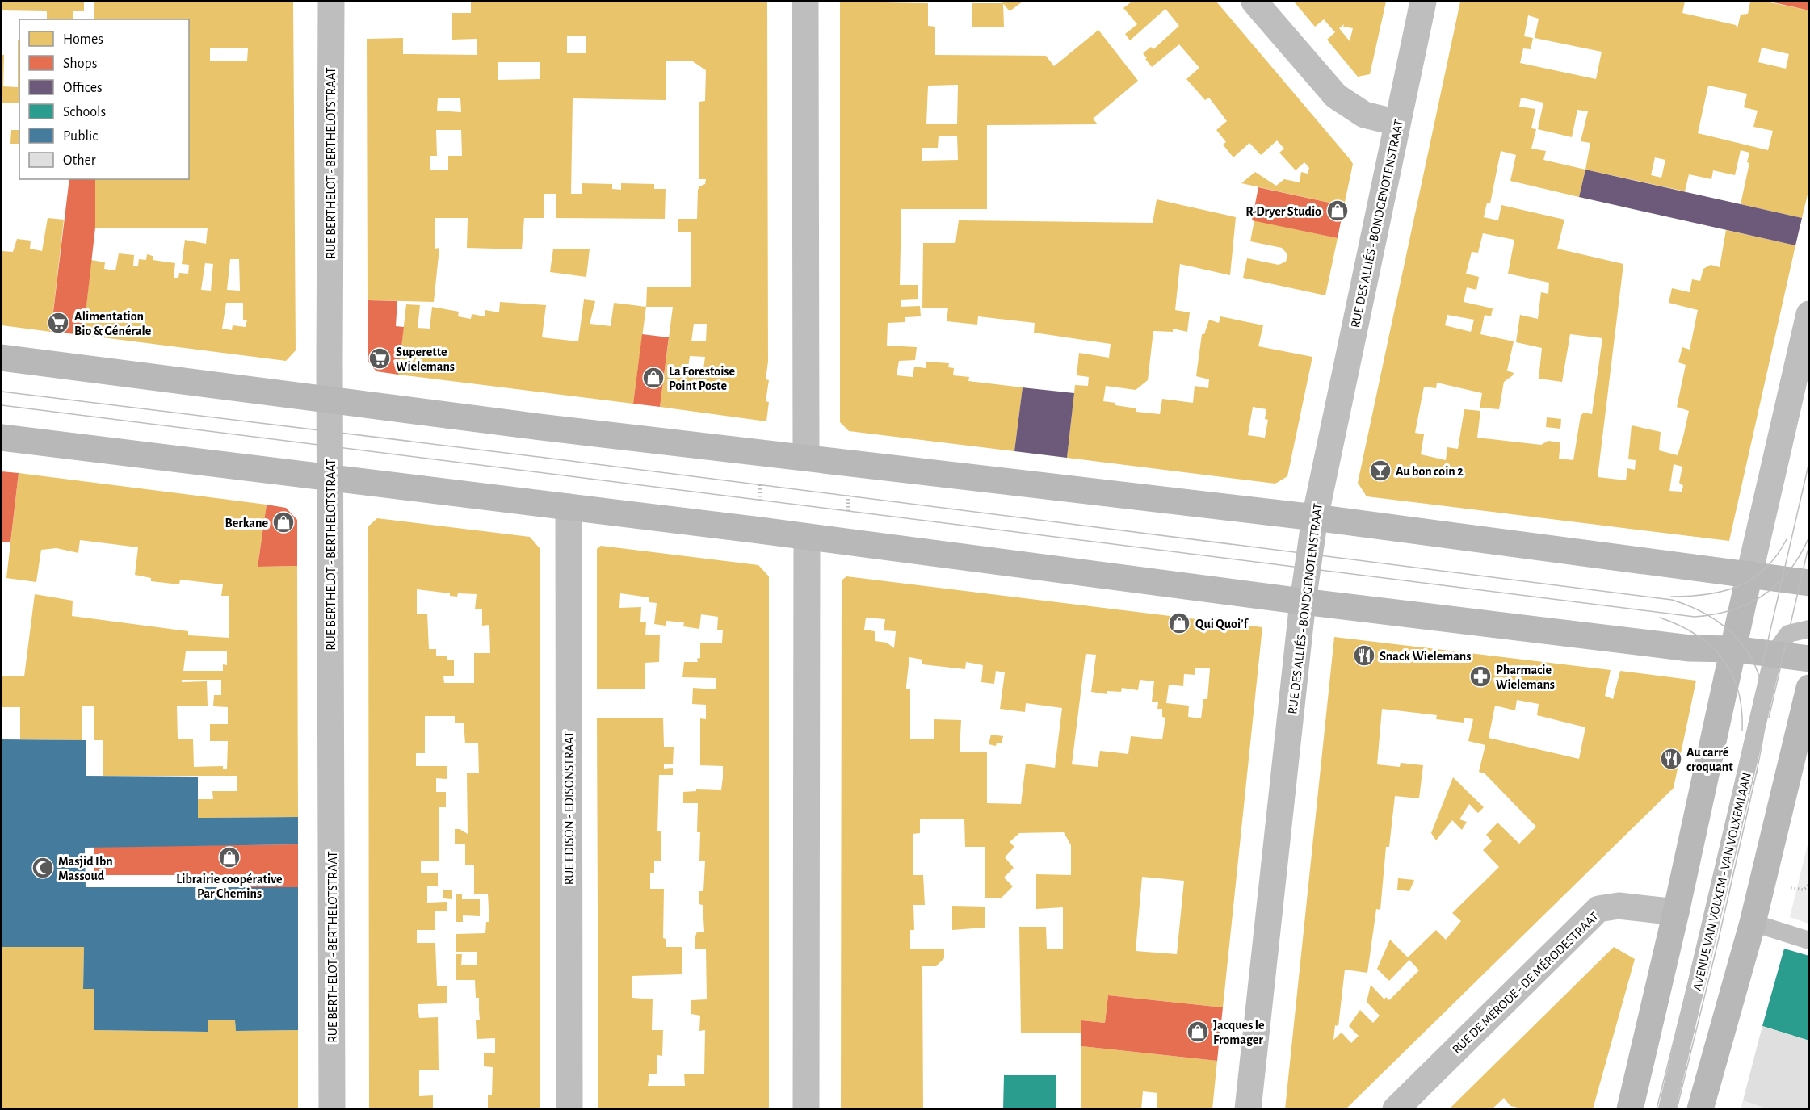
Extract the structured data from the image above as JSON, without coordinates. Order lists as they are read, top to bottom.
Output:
{
  "streets": {
    "street": [
      "RUE BERTHELOT - BERTHELOTSTRAAT",
      "RUE DES ALLIÉS - BONDGENOTENSTRAAT",
      "RUE EDISON - EDISONSTRAAT",
      "RUE DE MÉRODE - DE MÉRODESTRAAT"
    ],
    "lane": ["AVENUE VAN VOLXEM - VAN VOLXEMLAAN"]
  },
  "places": {
    "shop": [
      "R-Dryer Studio",
      "La Forestoise Point Poste",
      "Berkane",
      "Qui Quoi’f",
      "Librairie coopérative Par Chemins",
      "Jacques le Fromager"
    ],
    "supermarket": ["Alimentation Bio & Générale", "Superette Wielemans"],
    "bar": ["Au bon coin 2"],
    "restaurant": ["Snack Wielemans", "Au carré croquant"],
    "pharmacy": ["Pharmacie Wielemans"],
    "mosque": ["Masjid Ibn Massoud"]
  },
  "legend": [
    "Homes",
    "Shops",
    "Offices",
    "Schools",
    "Public",
    "Other"
  ]
}
